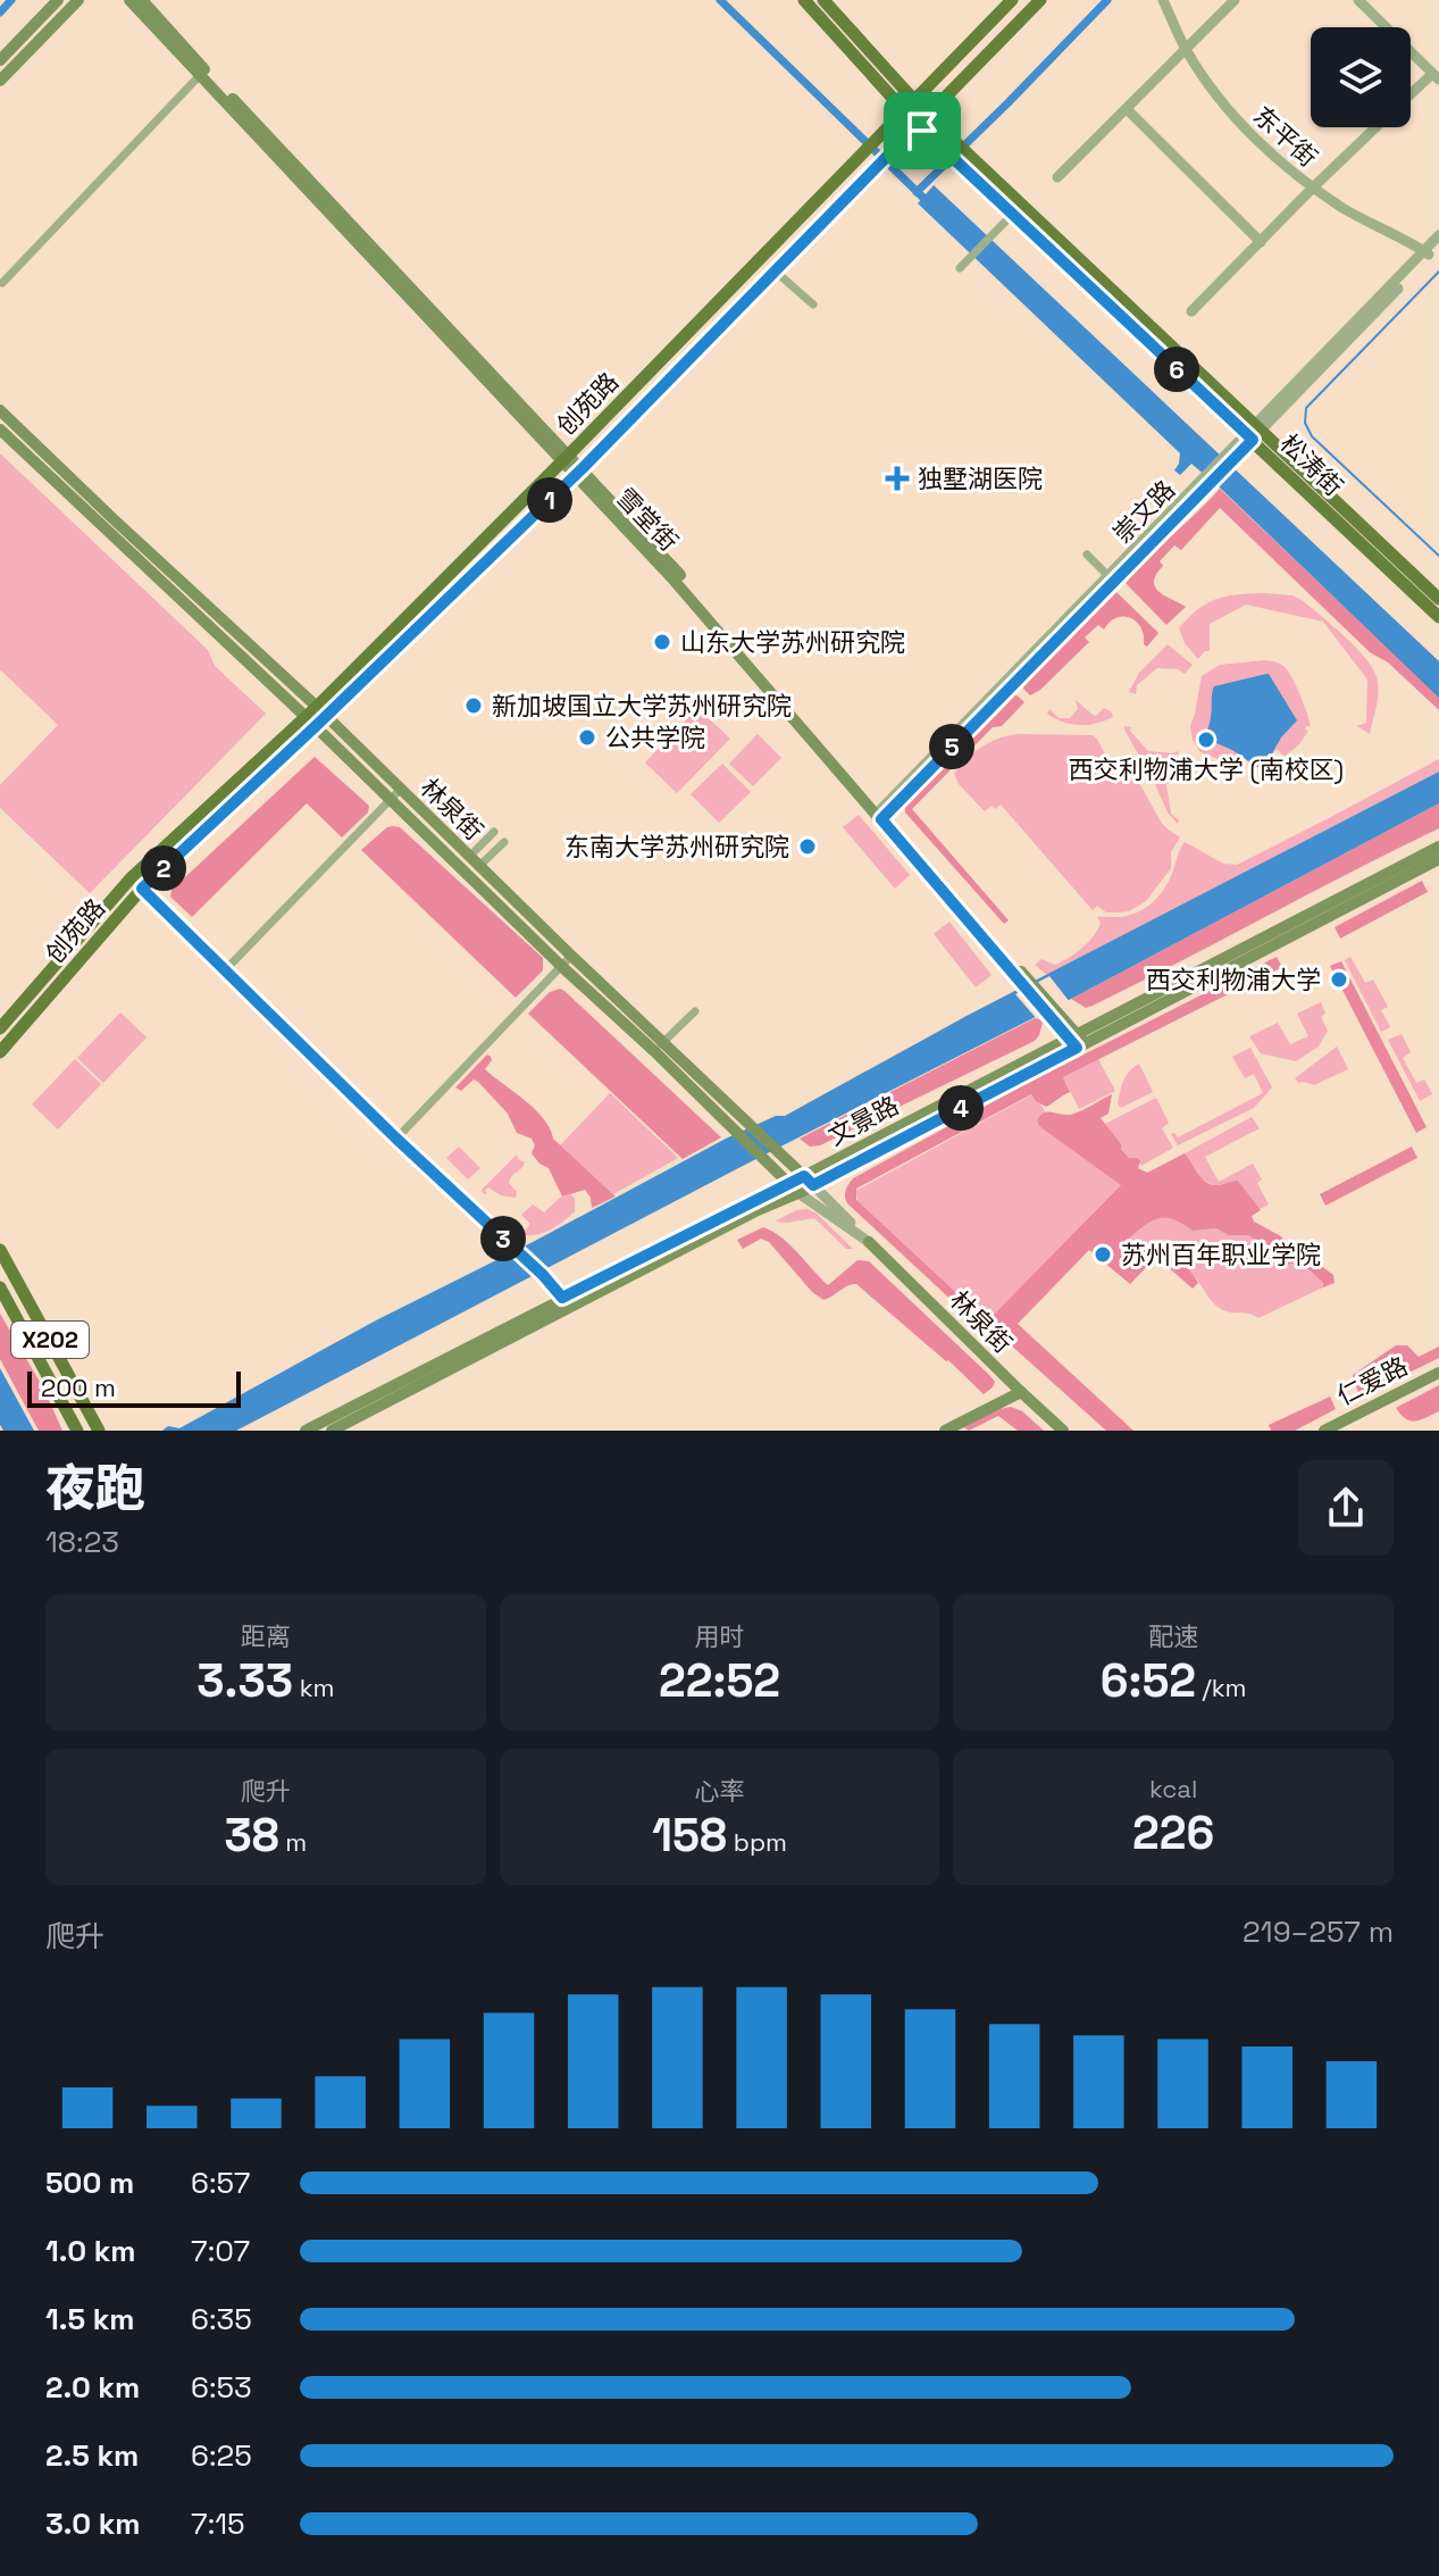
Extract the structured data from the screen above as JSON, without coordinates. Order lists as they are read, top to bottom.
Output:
{
  "streets": {
    "main road": [
      "创苑路",
      "松涛街",
      "雪堂街",
      "林泉街",
      "文景路",
      "X202",
      "仁爱路"
    ],
    "street": ["东平街", "崇文路"]
  },
  "crossings": [
    ["东平街", "崇文路"],
    ["创苑路", "松涛街"],
    ["创苑路", "雪堂街"],
    ["创苑路", "林泉街"],
    ["松涛街", "崇文路"],
    ["崇文路", "雪堂街"],
    ["雪堂街", "文景路"],
    ["林泉街", "文景路"]
  ],
  "places": {
    "health": ["独墅湖医院"],
    "other": [
      "山东大学苏州研究院",
      "新加坡国立大学苏州研究院",
      "公共学院",
      "西交利物浦大学 (南校区)",
      "东南大学苏州研究院",
      "西交利物浦大学",
      "苏州百年职业学院"
    ]
  },
  "scale_bar": "200 m",
  "page": {
    "pins": [
      "6",
      "1",
      "5",
      "2",
      "4",
      "3"
    ],
    "scale": "200 m",
    "heading": ["夜跑", "18:23"],
    "stats": [
      ["距离", "3.33 km"],
      ["用时", "22:52"],
      ["配速", "6:52 /km"],
      ["爬升", "38 m"],
      ["心率", "158 bpm"],
      ["kcal", "226"]
    ],
    "chart": ["爬升", "219–257 m"],
    "list": [
      {
        "name": "500 m",
        "note": "6:57"
      },
      {
        "name": "1.0 km",
        "note": "7:07"
      },
      {
        "name": "1.5 km",
        "note": "6:35"
      },
      {
        "name": "2.0 km",
        "note": "6:53"
      },
      {
        "name": "2.5 km",
        "note": "6:25"
      },
      {
        "name": "3.0 km",
        "note": "7:15"
      }
    ]
  }
}
